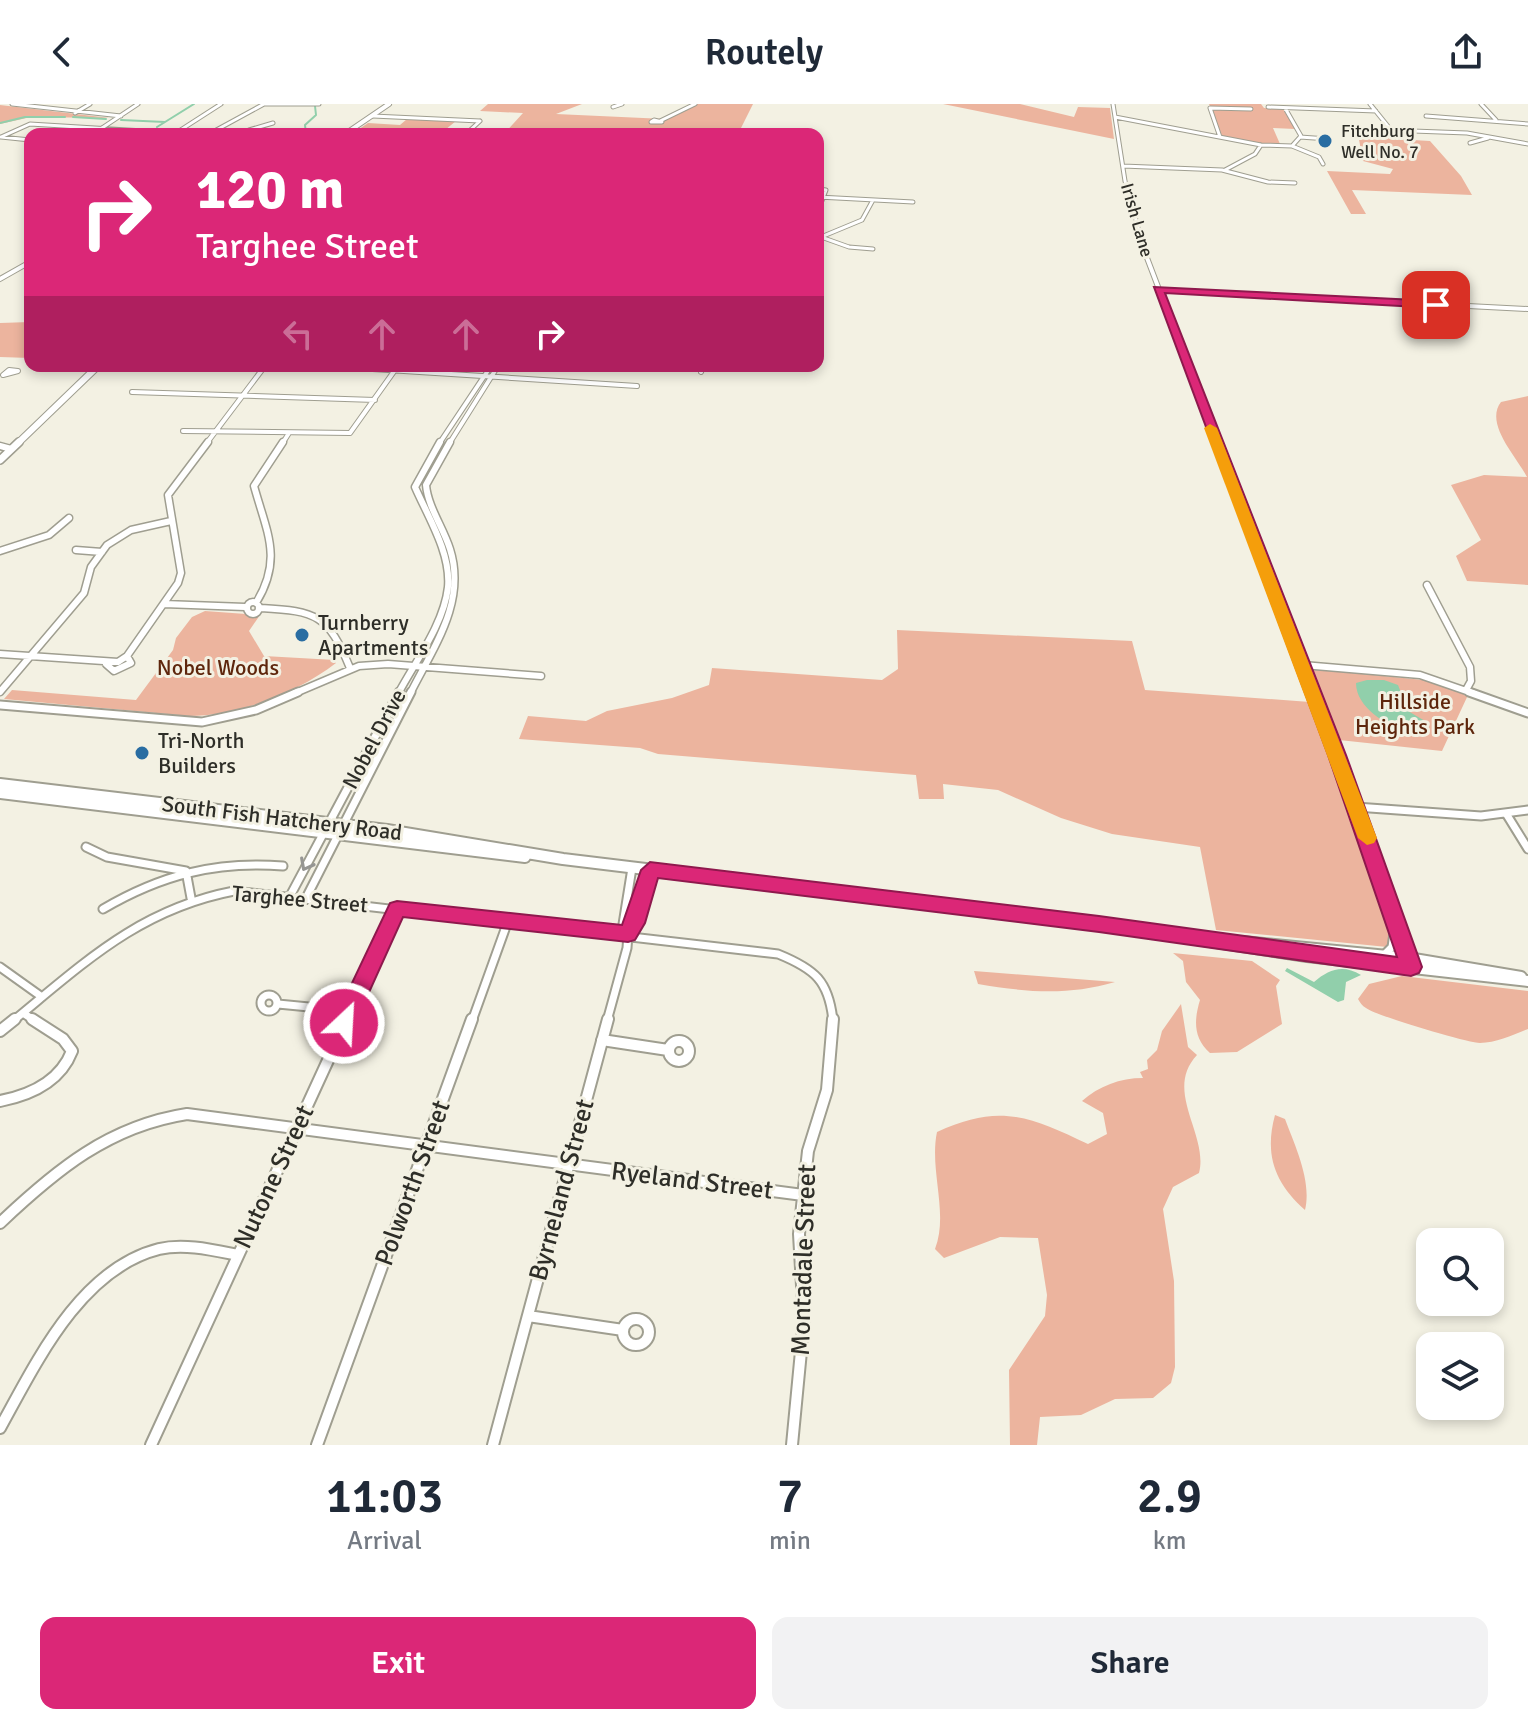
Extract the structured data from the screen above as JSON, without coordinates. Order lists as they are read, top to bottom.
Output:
{
  "streets": {
    "main road": ["South Fish Hatchery Road"],
    "street": [
      "Irish Lane",
      "Nobel Drive",
      "Targhee Street",
      "Nutone Street",
      "Ryeland Street",
      "Polworth Street",
      "Byrneland Street",
      "Montadale Street"
    ]
  },
  "crossings": [
    ["Irish Lane", "South Fish Hatchery Road"],
    ["Nobel Drive", "South Fish Hatchery Road"],
    ["Nobel Drive", "Targhee Street"],
    ["South Fish Hatchery Road", "Byrneland Street"],
    ["Targhee Street", "Nutone Street"],
    ["Targhee Street", "Polworth Street"],
    ["Targhee Street", "Byrneland Street"],
    ["Targhee Street", "Montadale Street"],
    ["Nutone Street", "Ryeland Street"],
    ["Ryeland Street", "Polworth Street"],
    ["Ryeland Street", "Byrneland Street"],
    ["Ryeland Street", "Montadale Street"]
  ],
  "parks": ["Nobel Woods", "Hillside Heights Park"],
  "places": ["Fitchburg Well No. 7", "Turnberry Apartments", "Tri-North Builders"],
  "page": {
    "header": "Routely",
    "turn": ["120 m", "Targhee Street"],
    "eta": [
      "11:03",
      "Arrival",
      "7",
      "min",
      "2.9",
      "km"
    ],
    "buttons": ["Exit", "Share"]
  }
}
